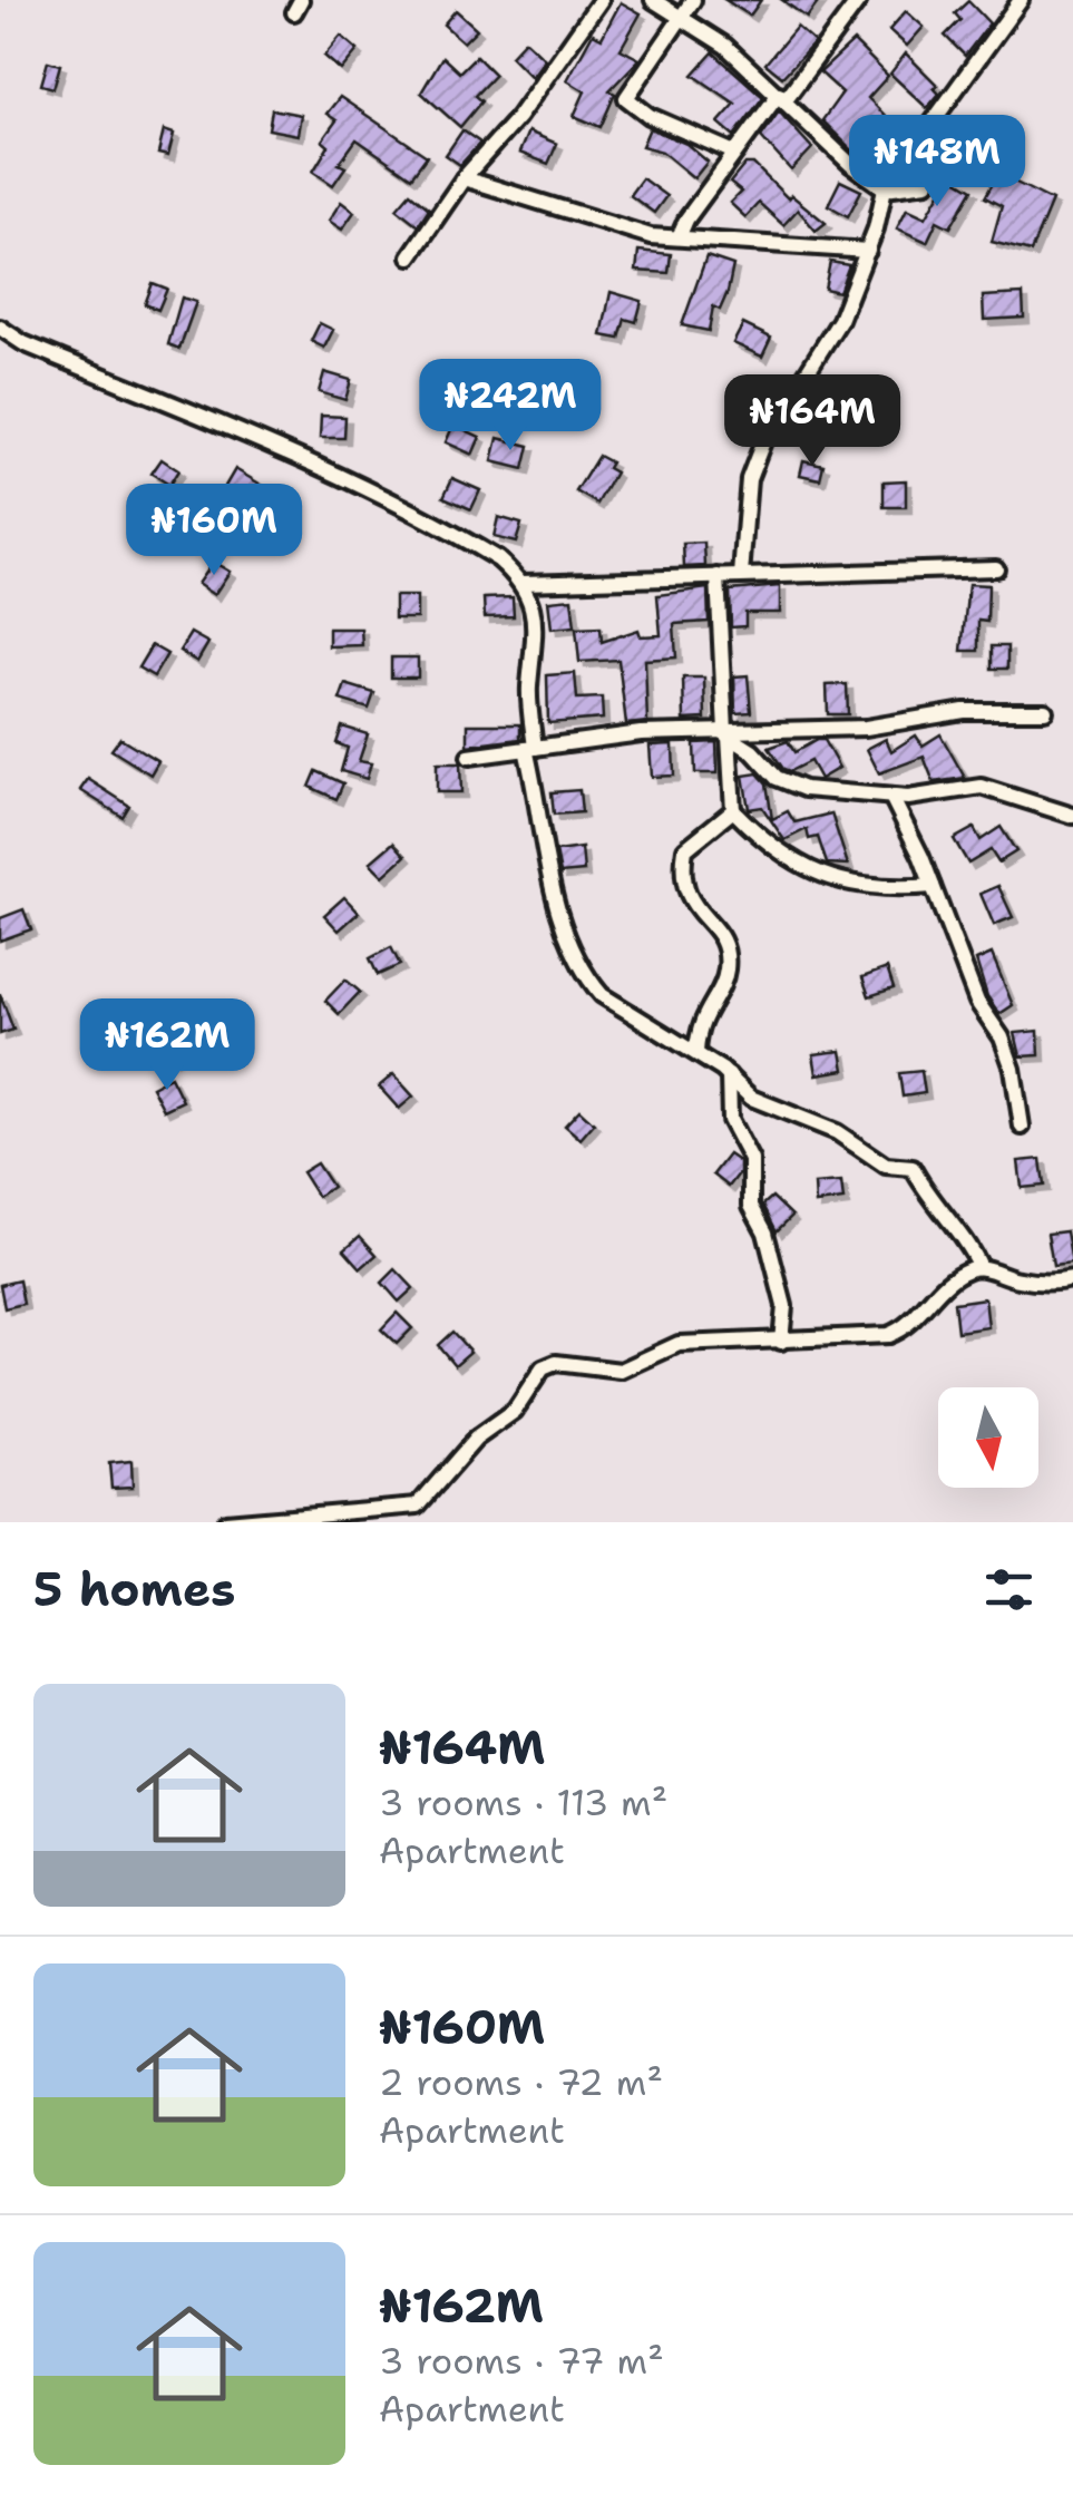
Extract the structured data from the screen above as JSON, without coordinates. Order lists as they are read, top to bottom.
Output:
{
  "north": "bottom",
  "page": {
    "price": [
      "₦148M",
      "₦242M",
      "₦164M",
      "₦160M",
      "₦162M"
    ],
    "heading": "5 homes",
    "list": [
      {
        "name": "₦164M",
        "note": "3 rooms · 113 m² · Apartment"
      },
      {
        "name": "₦160M",
        "note": "2 rooms · 72 m² · Apartment"
      },
      {
        "name": "₦162M",
        "note": "3 rooms · 77 m² · Apartment"
      }
    ]
  }
}
